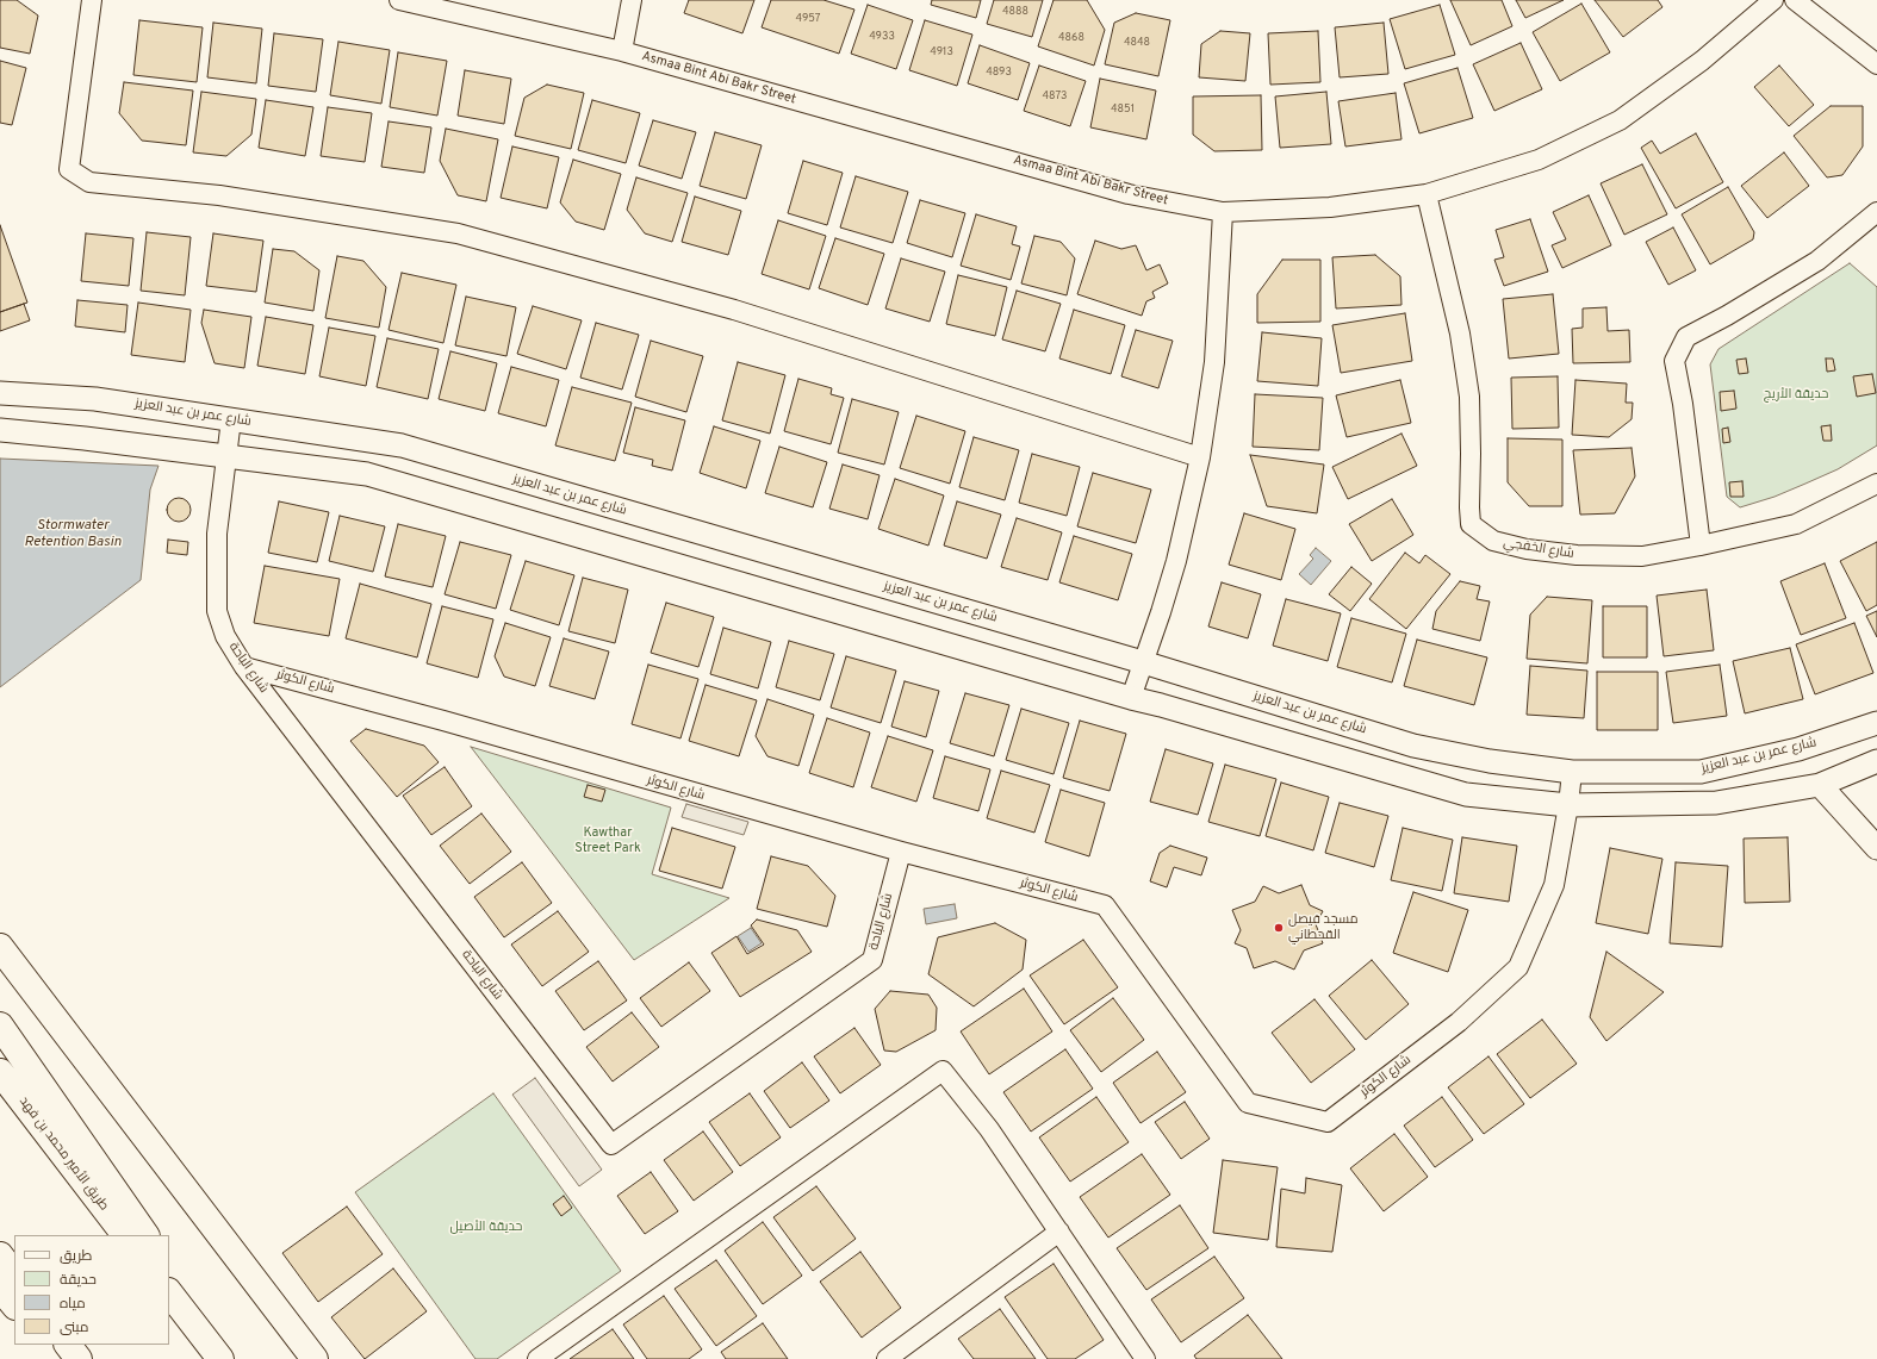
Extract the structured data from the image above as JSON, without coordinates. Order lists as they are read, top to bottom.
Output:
{
  "streets": {
    "main road": ["طريق الأمير محمد بن فهد"],
    "street": [
      "Asmaa Bint Abi Bakr Street",
      "شارع عمر بن عبد العزيز",
      "شارع الخفجي",
      "شارع الباحة",
      "شارع الكوثر"
    ]
  },
  "crossings": [
    ["Asmaa Bint Abi Bakr Street", "شارع الخفجي"],
    ["شارع عمر بن عبد العزيز", "شارع الباحة"],
    ["شارع عمر بن عبد العزيز", "شارع الكوثر"],
    ["شارع الباحة", "شارع الكوثر"]
  ],
  "water": ["Stormwater Retention Basin"],
  "parks": ["حديقة الأريج", "Kawthar Street Park", "حديقة الأصيل"],
  "places": ["مسجد فيصل القحطاني"],
  "house_numbers": [
    "4888",
    "4957",
    "4933",
    "4868",
    "4848",
    "4913",
    "4893",
    "4873",
    "4851"
  ],
  "legend": [
    "طريق",
    "حديقة",
    "مياه",
    "مبنى"
  ]
}
